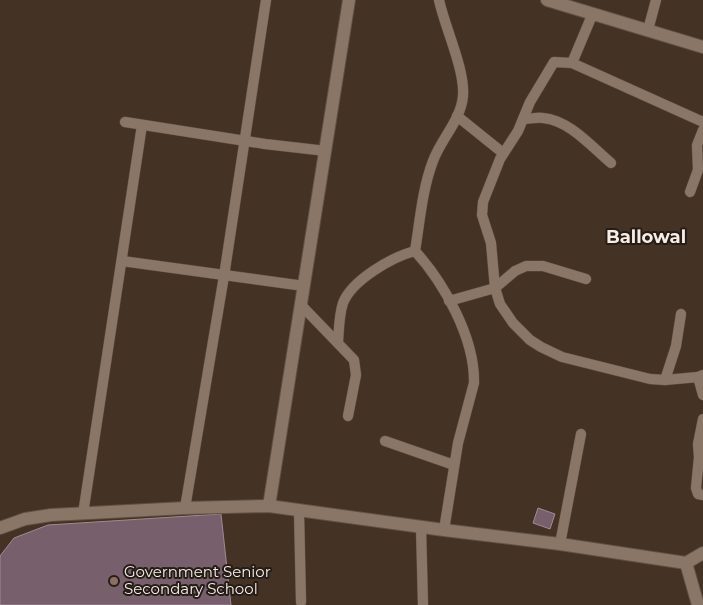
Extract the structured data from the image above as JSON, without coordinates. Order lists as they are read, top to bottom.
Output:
{
  "districts": ["Ballowal"],
  "places": ["Government Senior Secondary School"]
}
